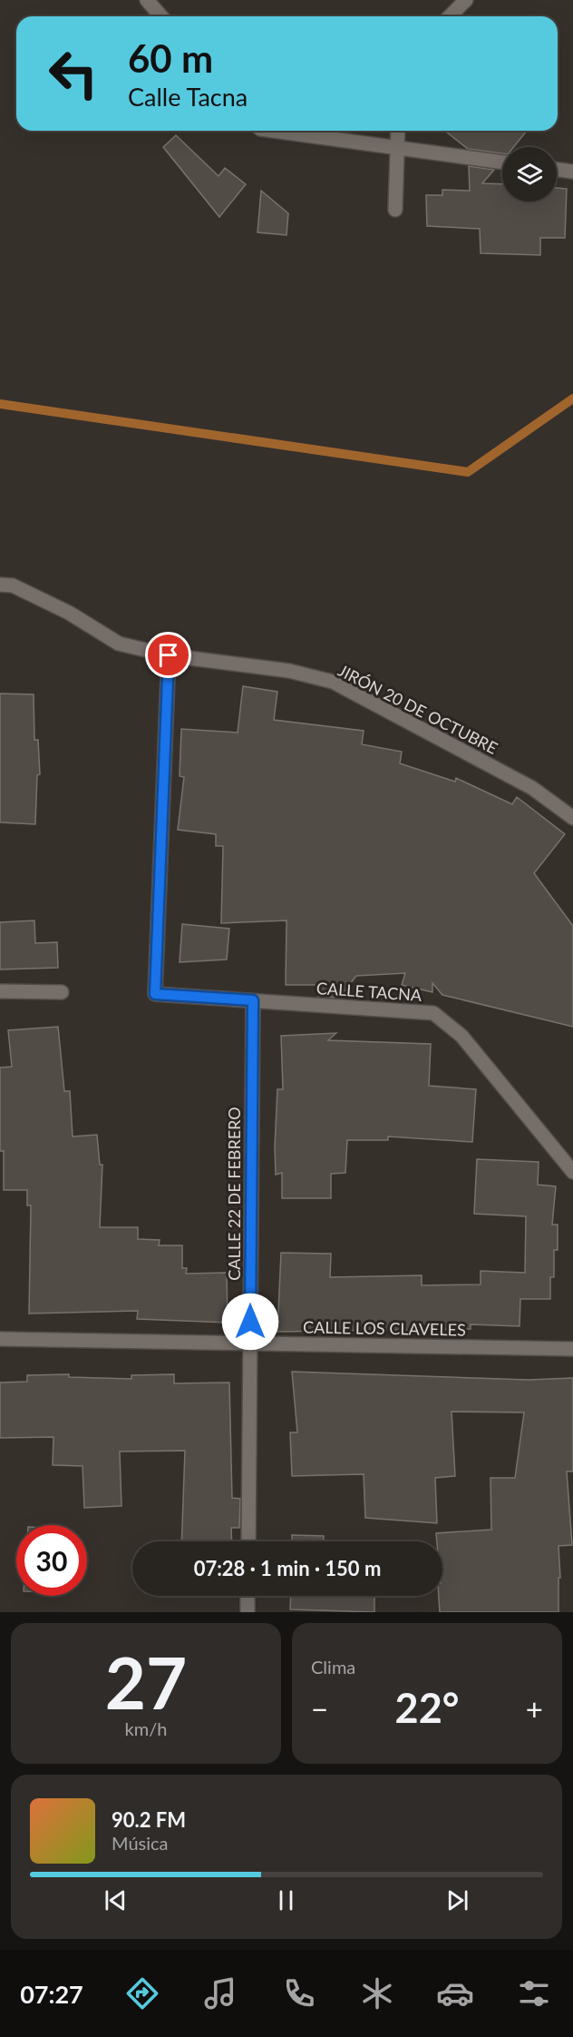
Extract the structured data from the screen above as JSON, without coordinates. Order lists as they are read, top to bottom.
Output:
{
  "streets": {
    "street": [
      "JIRÓN 20 DE OCTUBRE",
      "CALLE TACNA",
      "CALLE 22 DE FEBRERO",
      "CALLE LOS CLAVELES"
    ]
  },
  "crossings": [
    ["JIRÓN 20 DE OCTUBRE", "CALLE TACNA"],
    ["CALLE TACNA", "CALLE 22 DE FEBRERO"],
    ["CALLE 22 DE FEBRERO", "CALLE LOS CLAVELES"]
  ],
  "page": {
    "turn": ["60 m", "Calle Tacna"],
    "limit": "30",
    "trip": "07:28 · 1 min · 150 m",
    "tile": [
      ["27", "km/h"],
      "Clima"
    ],
    "heat": ["−", "22°", "+"],
    "song": ["90.2 FM", "Música"],
    "tabs": "07:27"
  }
}
